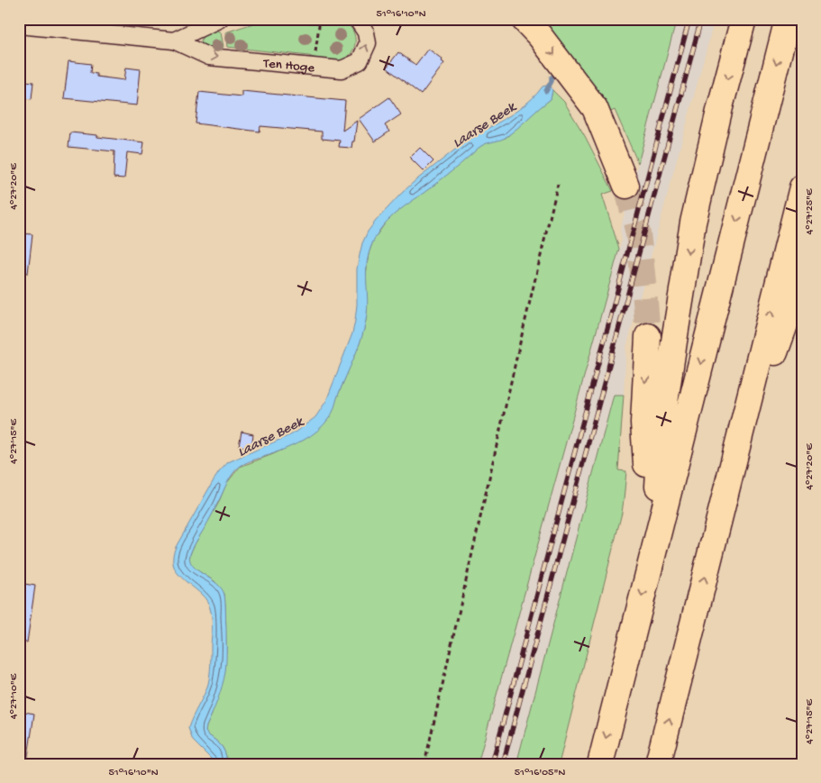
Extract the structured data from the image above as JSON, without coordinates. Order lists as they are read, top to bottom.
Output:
{
  "streets": {
    "street": ["Ten Hoge"]
  },
  "water": ["Laarse Beek"],
  "coordinates": [
    "51°16'10\"N",
    "4°27'20\"E",
    "4°27'25\"E",
    "4°27'15\"E",
    "4°27'10\"E",
    "51°16'05\"N"
  ]
}
